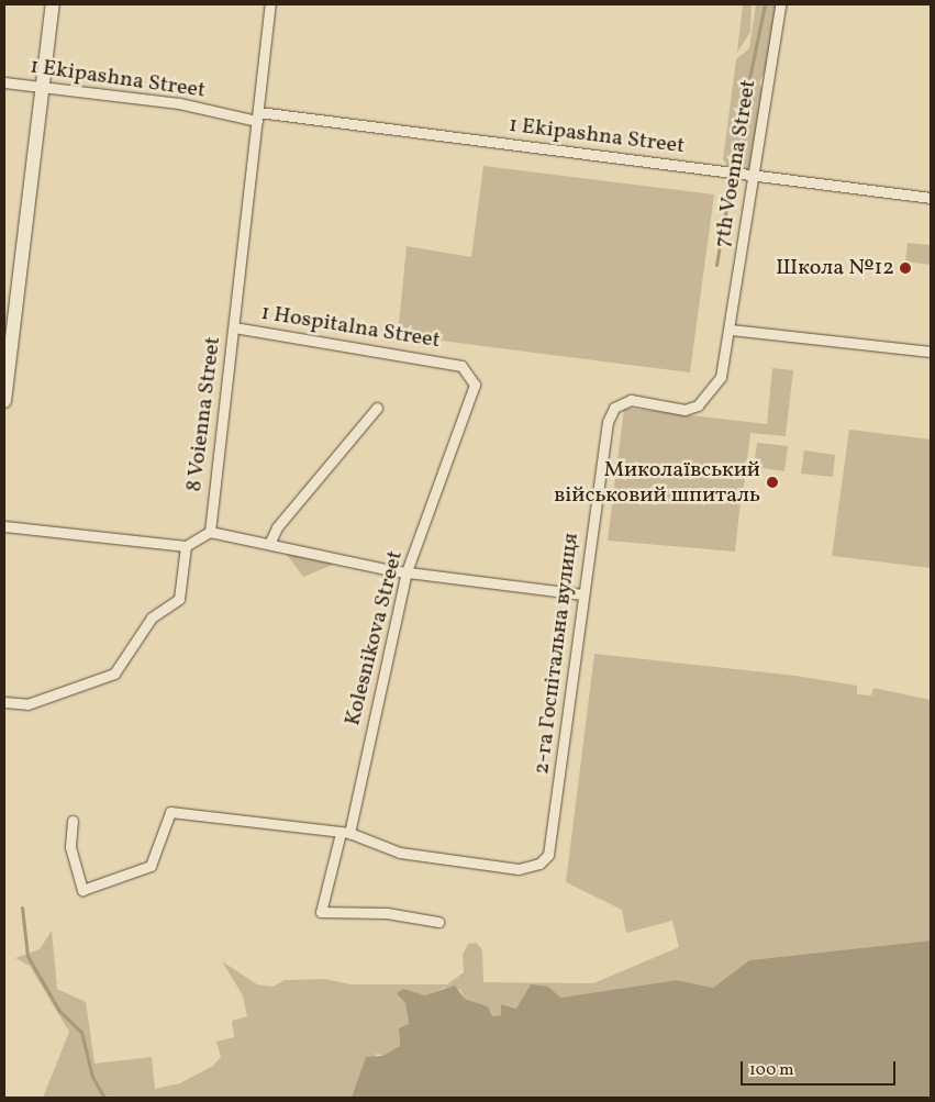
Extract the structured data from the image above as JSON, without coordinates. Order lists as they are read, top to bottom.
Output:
{
  "streets": {
    "street": [
      "1 Ekipashna Street",
      "7th Voenna Street",
      "1 Hospitalna Street",
      "8 Voienna Street",
      "Kolesnikova Street",
      "2-га Госпітальна вулиця"
    ]
  },
  "crossings": [
    ["1 Ekipashna Street", "7th Voenna Street"],
    ["1 Ekipashna Street", "8 Voienna Street"],
    ["7th Voenna Street", "2-га Госпітальна вулиця"],
    ["1 Hospitalna Street", "8 Voienna Street"],
    ["1 Hospitalna Street", "Kolesnikova Street"],
    ["Kolesnikova Street", "2-га Госпітальна вулиця"]
  ],
  "places": ["Школа №12", "Миколаївський військовий шпиталь"],
  "scale_bar": "100 m"
}
